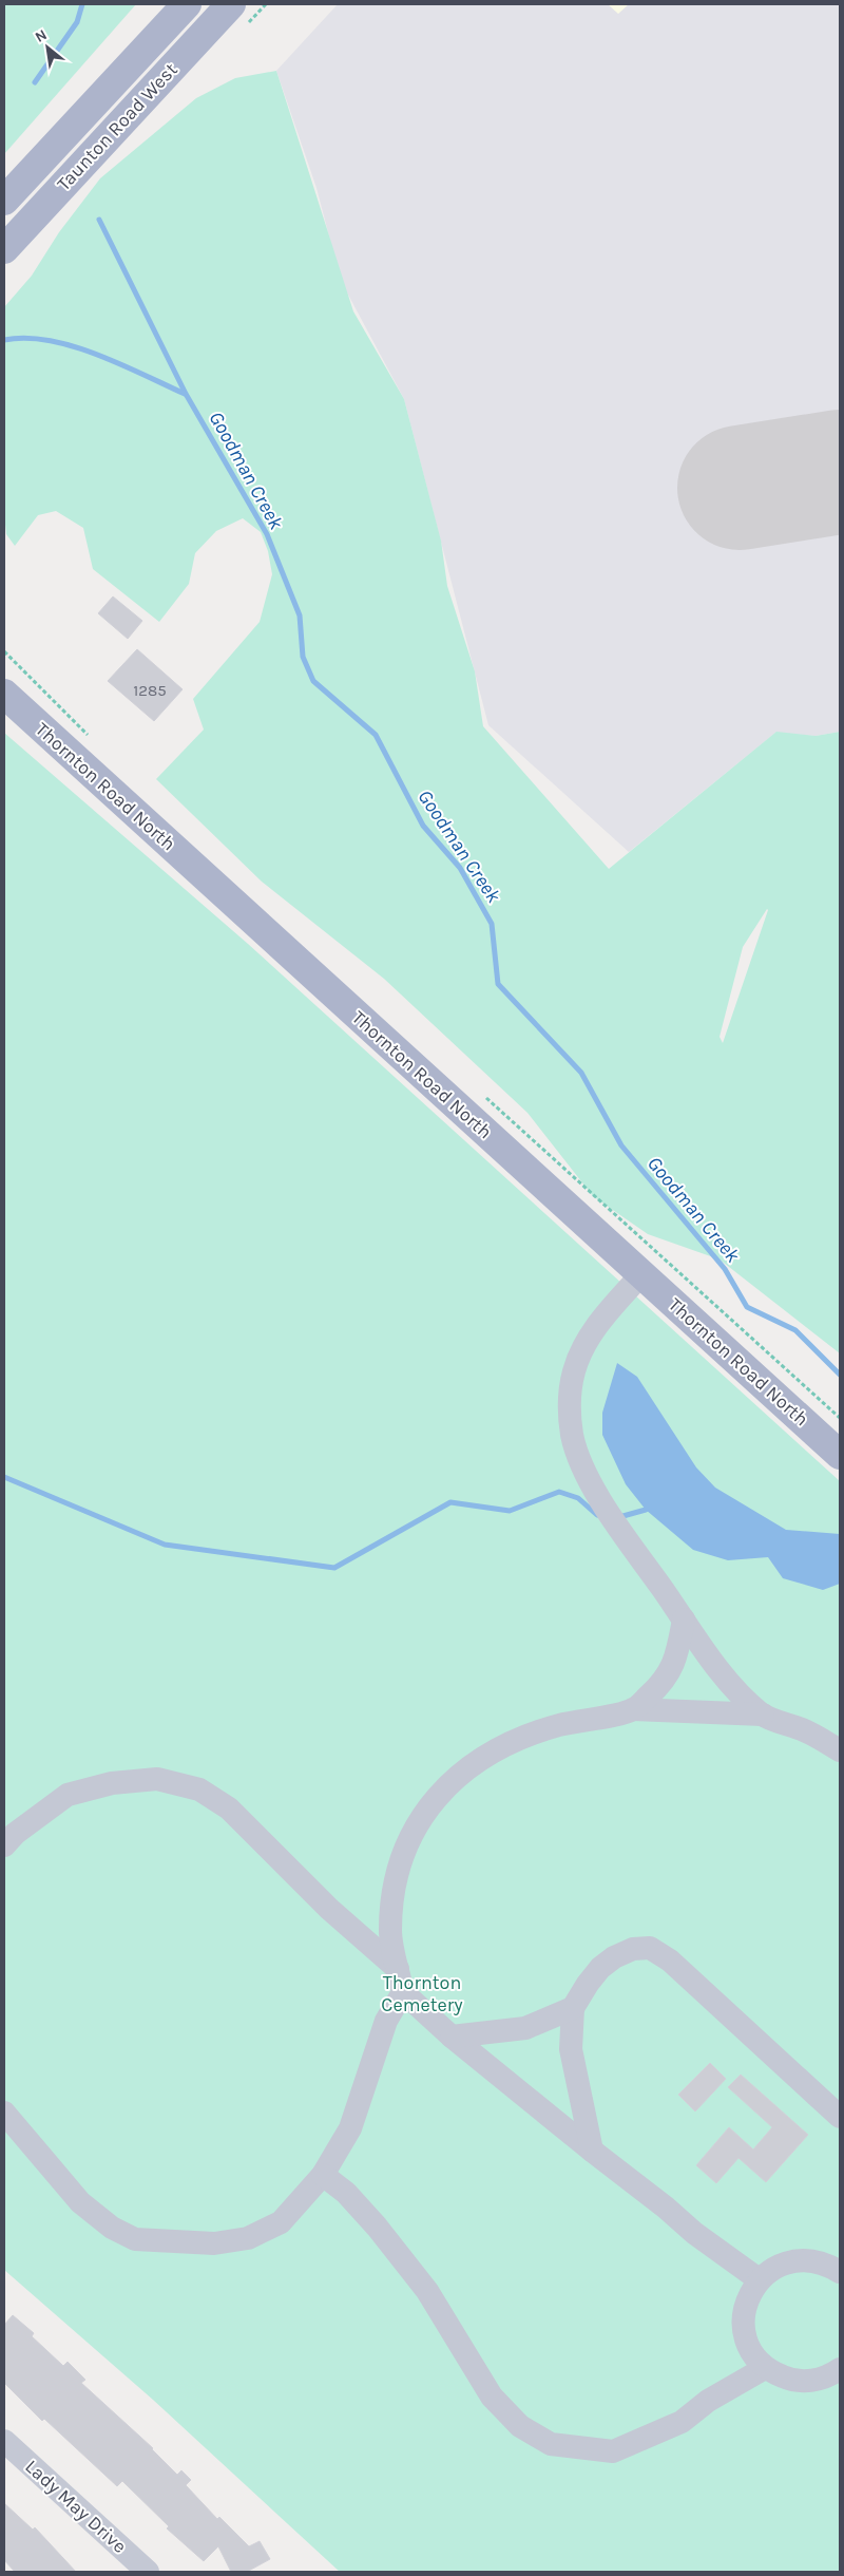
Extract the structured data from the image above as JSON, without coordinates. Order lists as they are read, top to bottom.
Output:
{
  "streets": {
    "main road": ["Taunton Road West", "Thornton Road North"],
    "street": ["Lady May Drive"]
  },
  "water": ["Goodman Creek"],
  "parks": ["Thornton Cemetery"],
  "house_numbers": ["1285"],
  "north": "top left"
}
